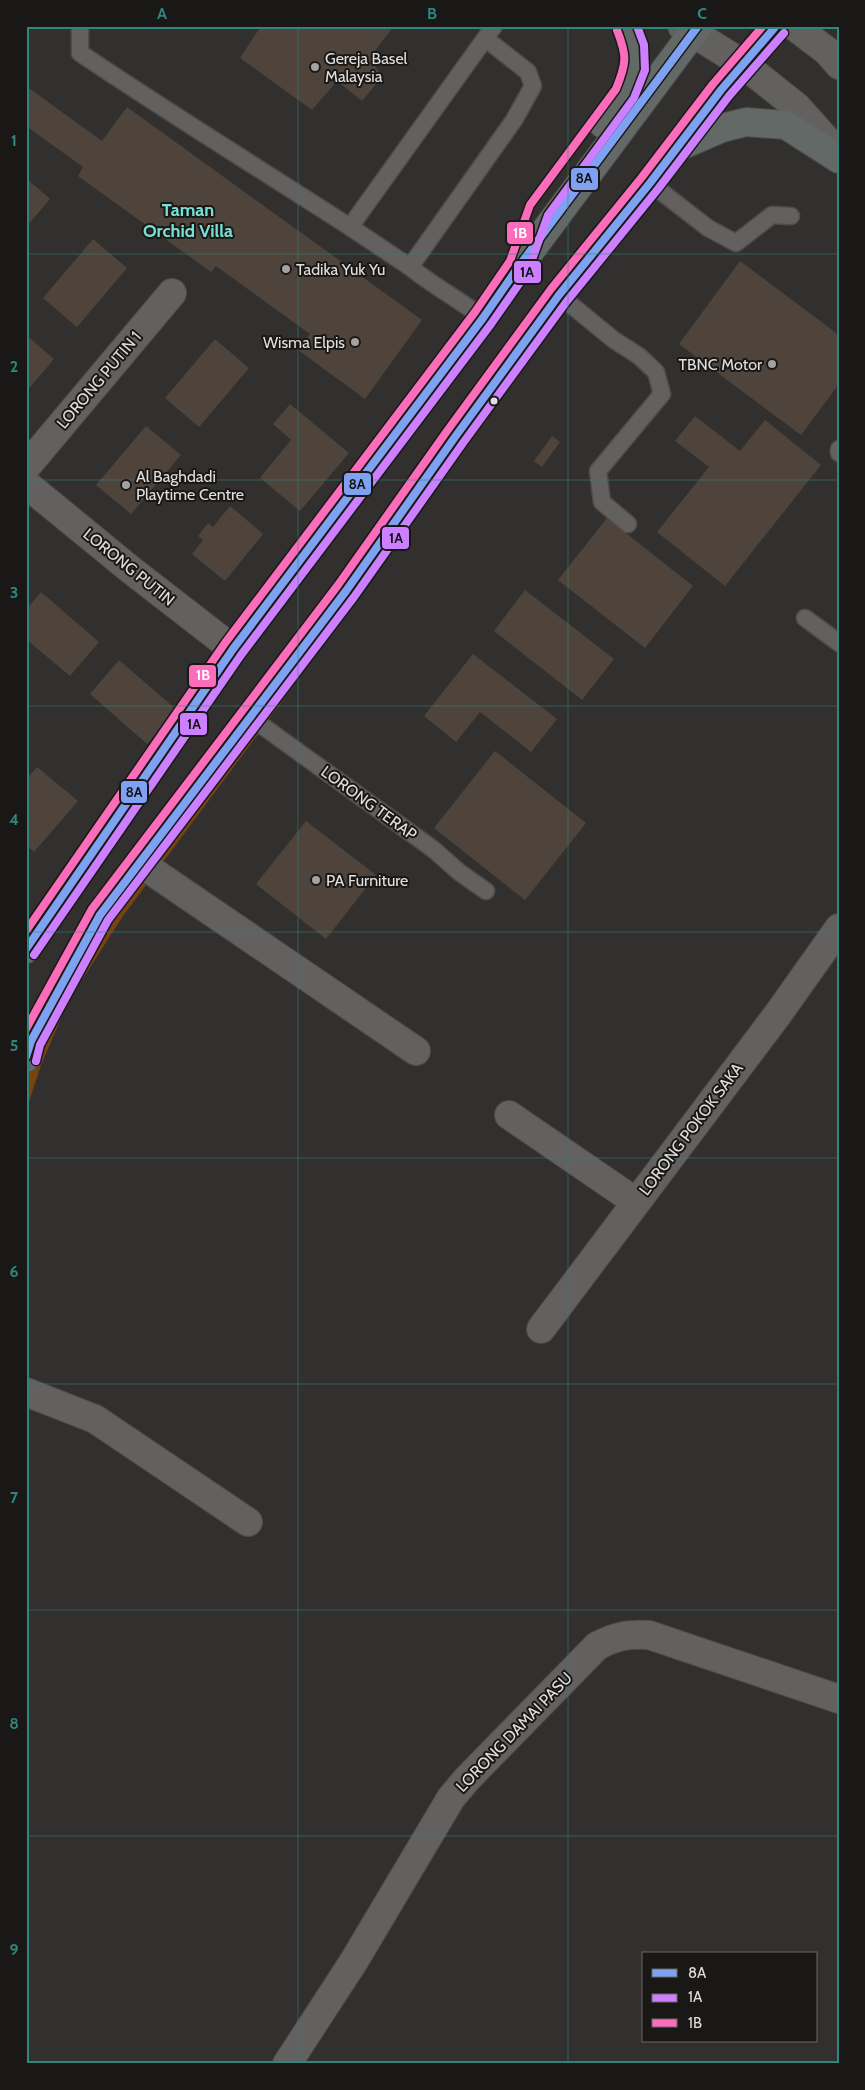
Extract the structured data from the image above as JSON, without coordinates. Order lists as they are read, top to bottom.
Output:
{
  "streets": {
    "street": [
      "LORONG PUTIN 1",
      "LORONG PUTIN",
      "LORONG POKOK SAKA",
      "LORONG DAMAI PASU"
    ],
    "lane": ["LORONG TERAP"]
  },
  "districts": ["Taman Orchid Villa"],
  "places": [
    "Gereja Basel Malaysia",
    "Tadika Yuk Yu",
    "Wisma Elpis",
    "TBNC Motor",
    "Al Baghdadi Playtime Centre",
    "PA Furniture"
  ],
  "lines": ["transit line 8A", "transit line 1A", "transit line 1B"],
  "legend": ["8A", "1A", "1B"],
  "grid": {
    "columns": ["A", "B", "C"],
    "rows": [
      "1",
      "2",
      "3",
      "4",
      "5",
      "6",
      "7",
      "8",
      "9"
    ]
  }
}
